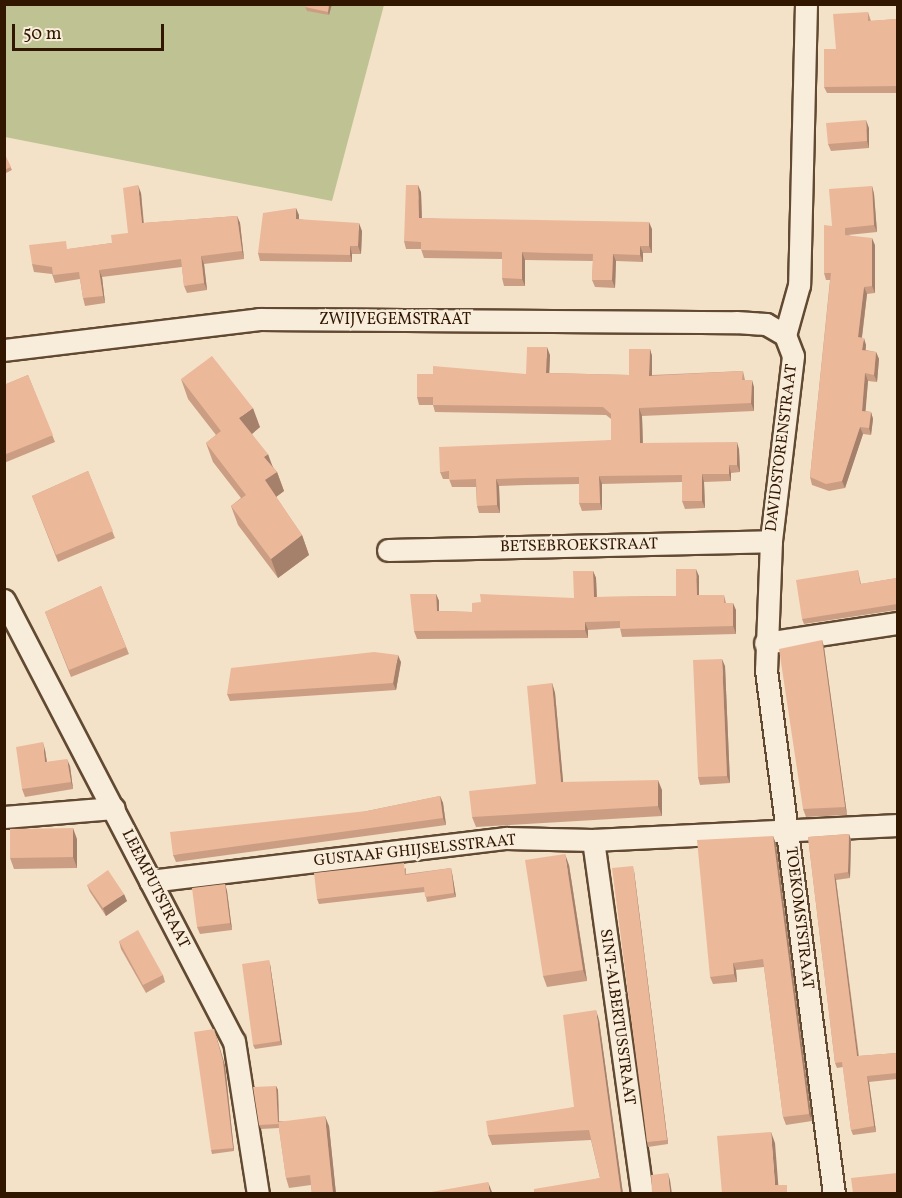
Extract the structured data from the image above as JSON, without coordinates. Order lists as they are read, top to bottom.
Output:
{
  "streets": {
    "street": [
      "ZWIJVEGEMSTRAAT",
      "DAVIDSTORENSTRAAT",
      "BETSEBROEKSTRAAT",
      "GUSTAAF GHIJSELSSTRAAT",
      "LEEMPUTSTRAAT",
      "TOEKOMSTSTRAAT",
      "SINT-ALBERTUSSTRAAT"
    ]
  },
  "crossings": [
    ["ZWIJVEGEMSTRAAT", "DAVIDSTORENSTRAAT"],
    ["DAVIDSTORENSTRAAT", "BETSEBROEKSTRAAT"],
    ["DAVIDSTORENSTRAAT", "TOEKOMSTSTRAAT"],
    ["GUSTAAF GHIJSELSSTRAAT", "LEEMPUTSTRAAT"],
    ["GUSTAAF GHIJSELSSTRAAT", "TOEKOMSTSTRAAT"],
    ["GUSTAAF GHIJSELSSTRAAT", "SINT-ALBERTUSSTRAAT"]
  ],
  "scale_bar": "50 m"
}
